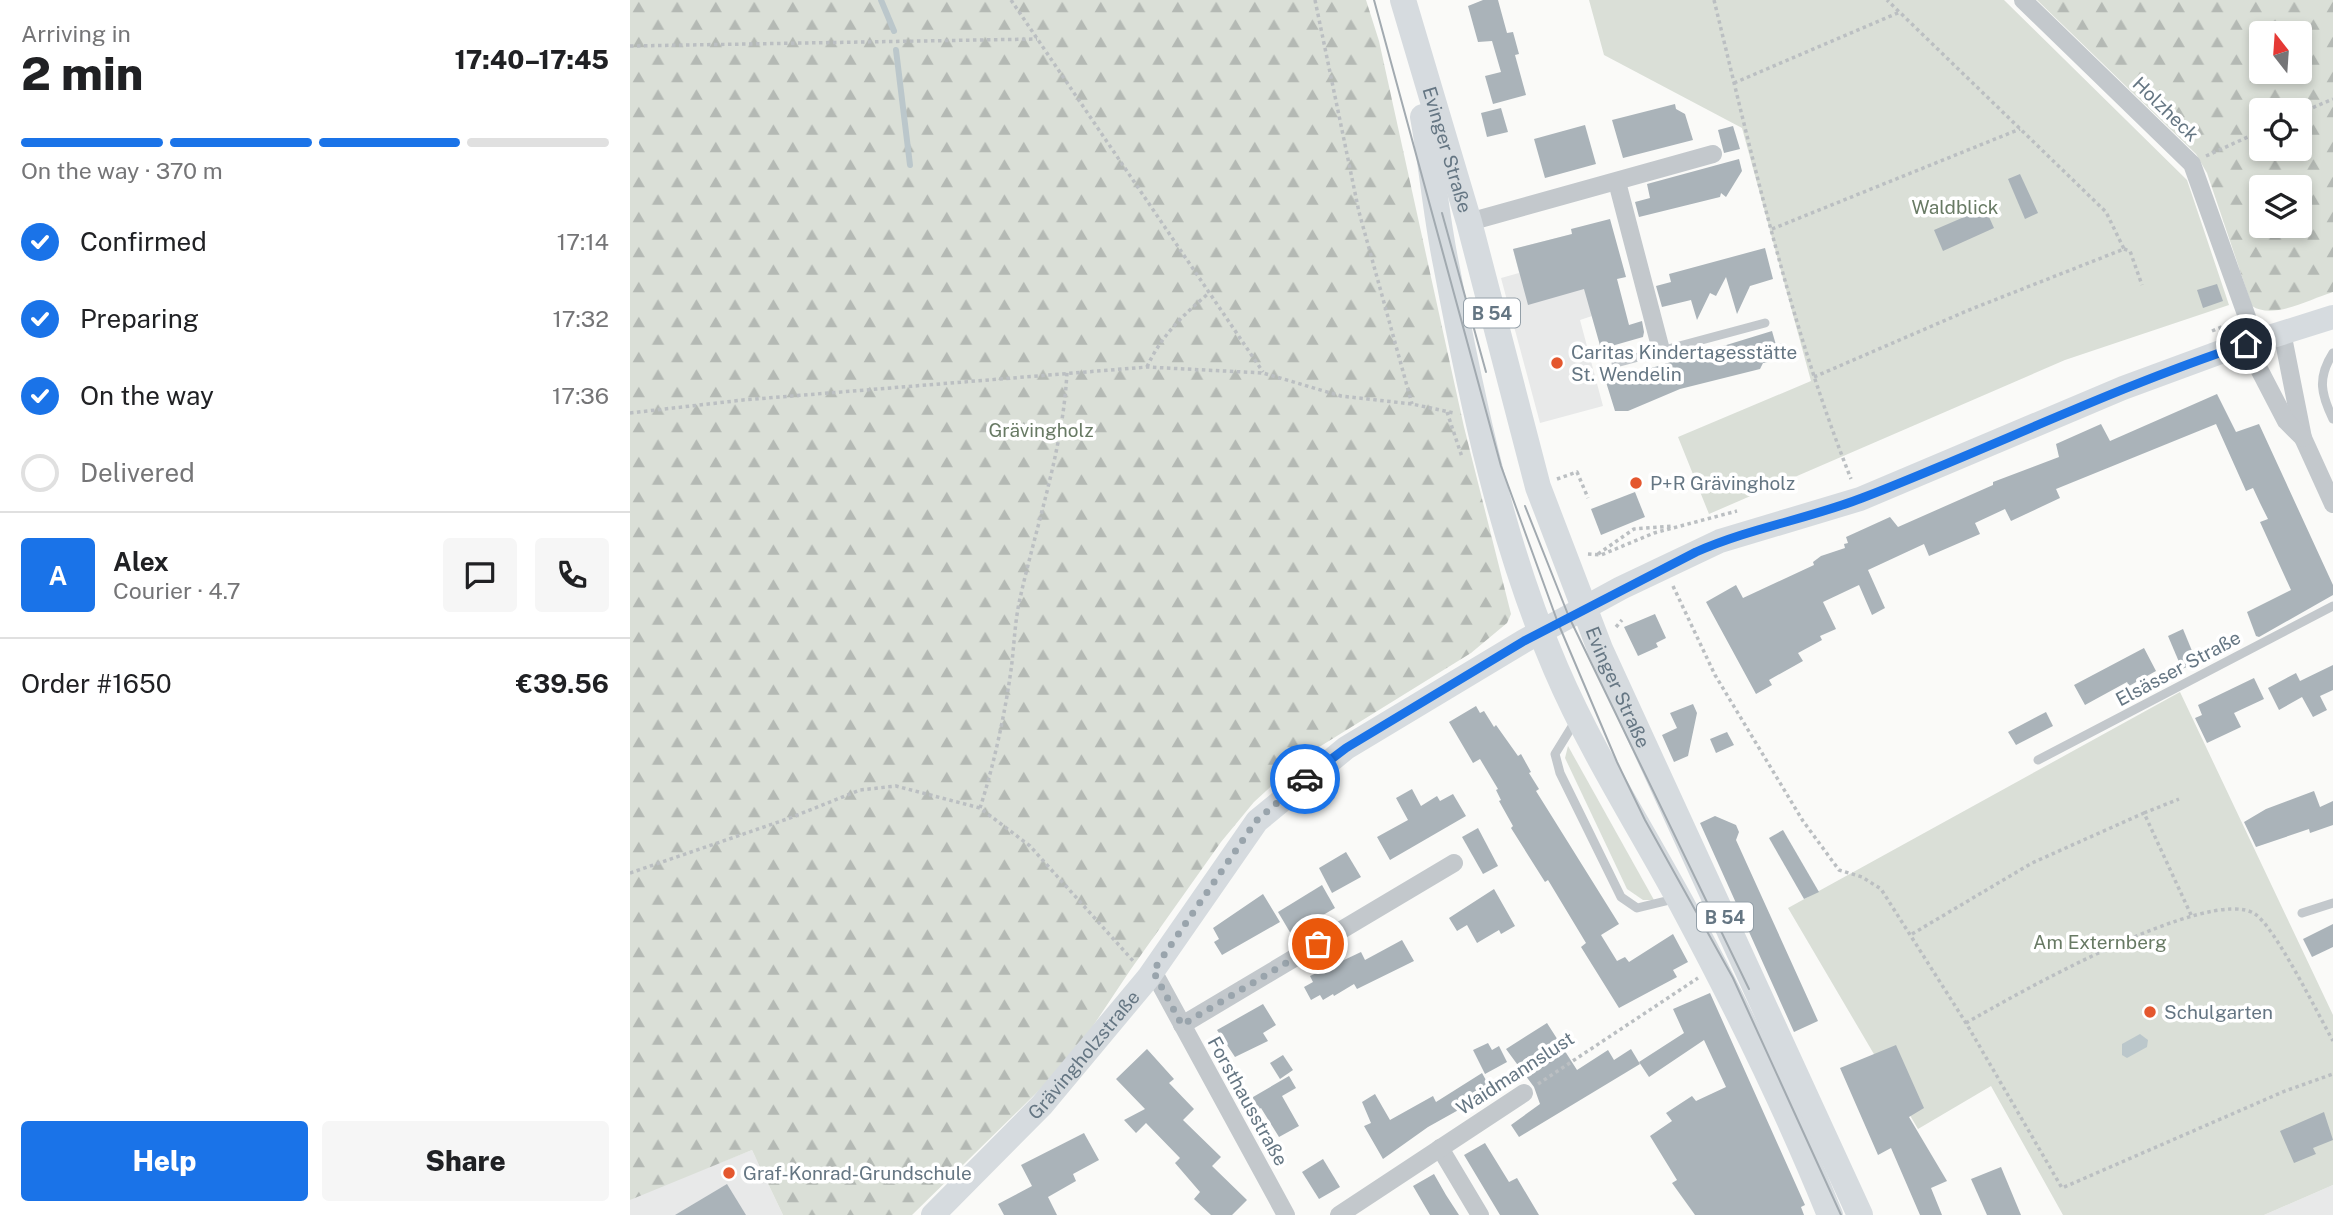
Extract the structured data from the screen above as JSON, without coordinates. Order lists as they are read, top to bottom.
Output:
{
  "streets": {
    "main road": ["Evinger Straße", "B 54", "Grävingholzstraße"],
    "street": ["Holzheck", "Waidmannslust", "Forsthausstraße"],
    "lane": ["Elsässer Straße"]
  },
  "crossings": [
    ["Evinger Straße", "Grävingholzstraße"],
    ["Evinger Straße", "Waidmannslust"],
    ["Grävingholzstraße", "Forsthausstraße"]
  ],
  "parks": ["Waldblick", "Grävingholz", "Am Externberg"],
  "places": [
    "Caritas Kindertagesstätte St. Wendelin",
    "P+R Grävingholz",
    "Schulgarten",
    "Graf-Konrad-Grundschule"
  ],
  "north": "top",
  "page": {
    "heading": ["2 min", "Arriving in", "17:40–17:45"],
    "panel": [
      "Alex",
      "Courier · 4.7",
      "Order #1650",
      "€39.56"
    ],
    "bar": "On the way · 370 m",
    "list": [
      ["Confirmed", "17:14"],
      ["Preparing", "17:32"],
      ["On the way", "17:36"],
      "Delivered"
    ],
    "round": "A",
    "buttons": ["Help", "Share"]
  }
}
